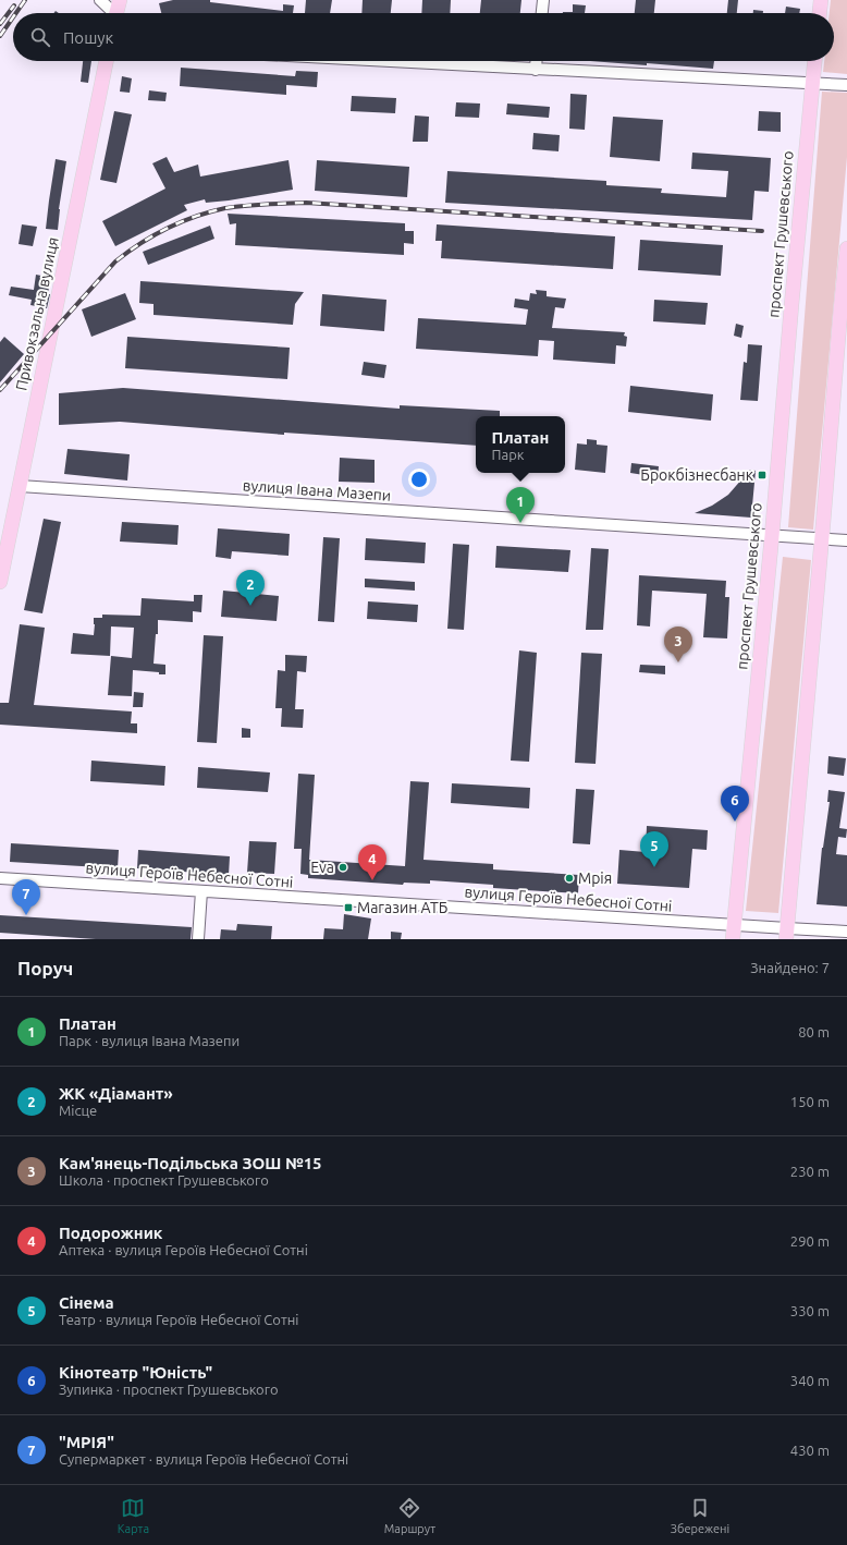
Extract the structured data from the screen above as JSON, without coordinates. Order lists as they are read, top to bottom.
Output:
{
  "streets": {
    "main road": ["проспект Грушевського", "Привокзальна вулиця"],
    "street": ["вулиця Івана Мазепи", "вулиця Героїв Небесної Сотні"]
  },
  "crossings": [
    ["проспект Грушевського", "вулиця Івана Мазепи"],
    ["проспект Грушевського", "вулиця Героїв Небесної Сотні"],
    ["Привокзальна вулиця", "вулиця Івана Мазепи"]
  ],
  "places": {
    "transit": ["Брокбізнесбанк", "Магазин АТБ"],
    "other": ["Eva", "Мрія"]
  },
  "page": {
    "search": "Пошук",
    "popup": ["Платан", "Парк"],
    "pins": [
      "1",
      "2",
      "3",
      "6",
      "5",
      "4",
      "7"
    ],
    "heading": ["Поруч", "Знайдено: 7"],
    "list": [
      {
        "mark": "1",
        "name": "Платан",
        "note": "Парк · вулиця Івана Мазепи",
        "value": "80 m"
      },
      {
        "mark": "2",
        "name": "ЖК «Діамант»",
        "note": "Місце",
        "value": "150 m"
      },
      {
        "mark": "3",
        "name": "Кам'янець-Подільська ЗОШ №15",
        "note": "Школа · проспект Грушевського",
        "value": "230 m"
      },
      {
        "mark": "4",
        "name": "Подорожник",
        "note": "Аптека · вулиця Героїв Небесної Сотні",
        "value": "290 m"
      },
      {
        "mark": "5",
        "name": "Сінема",
        "note": "Театр · вулиця Героїв Небесної Сотні",
        "value": "330 m"
      },
      {
        "mark": "6",
        "name": "Кінотеатр \"Юність\"",
        "note": "Зупинка · проспект Грушевського",
        "value": "340 m"
      },
      {
        "mark": "7",
        "name": "\"МРІЯ\"",
        "note": "Супермаркет · вулиця Героїв Небесної Сотні",
        "value": "430 m"
      }
    ],
    "nav": ["Карта", "Маршрут", "Збережені"]
  }
}
